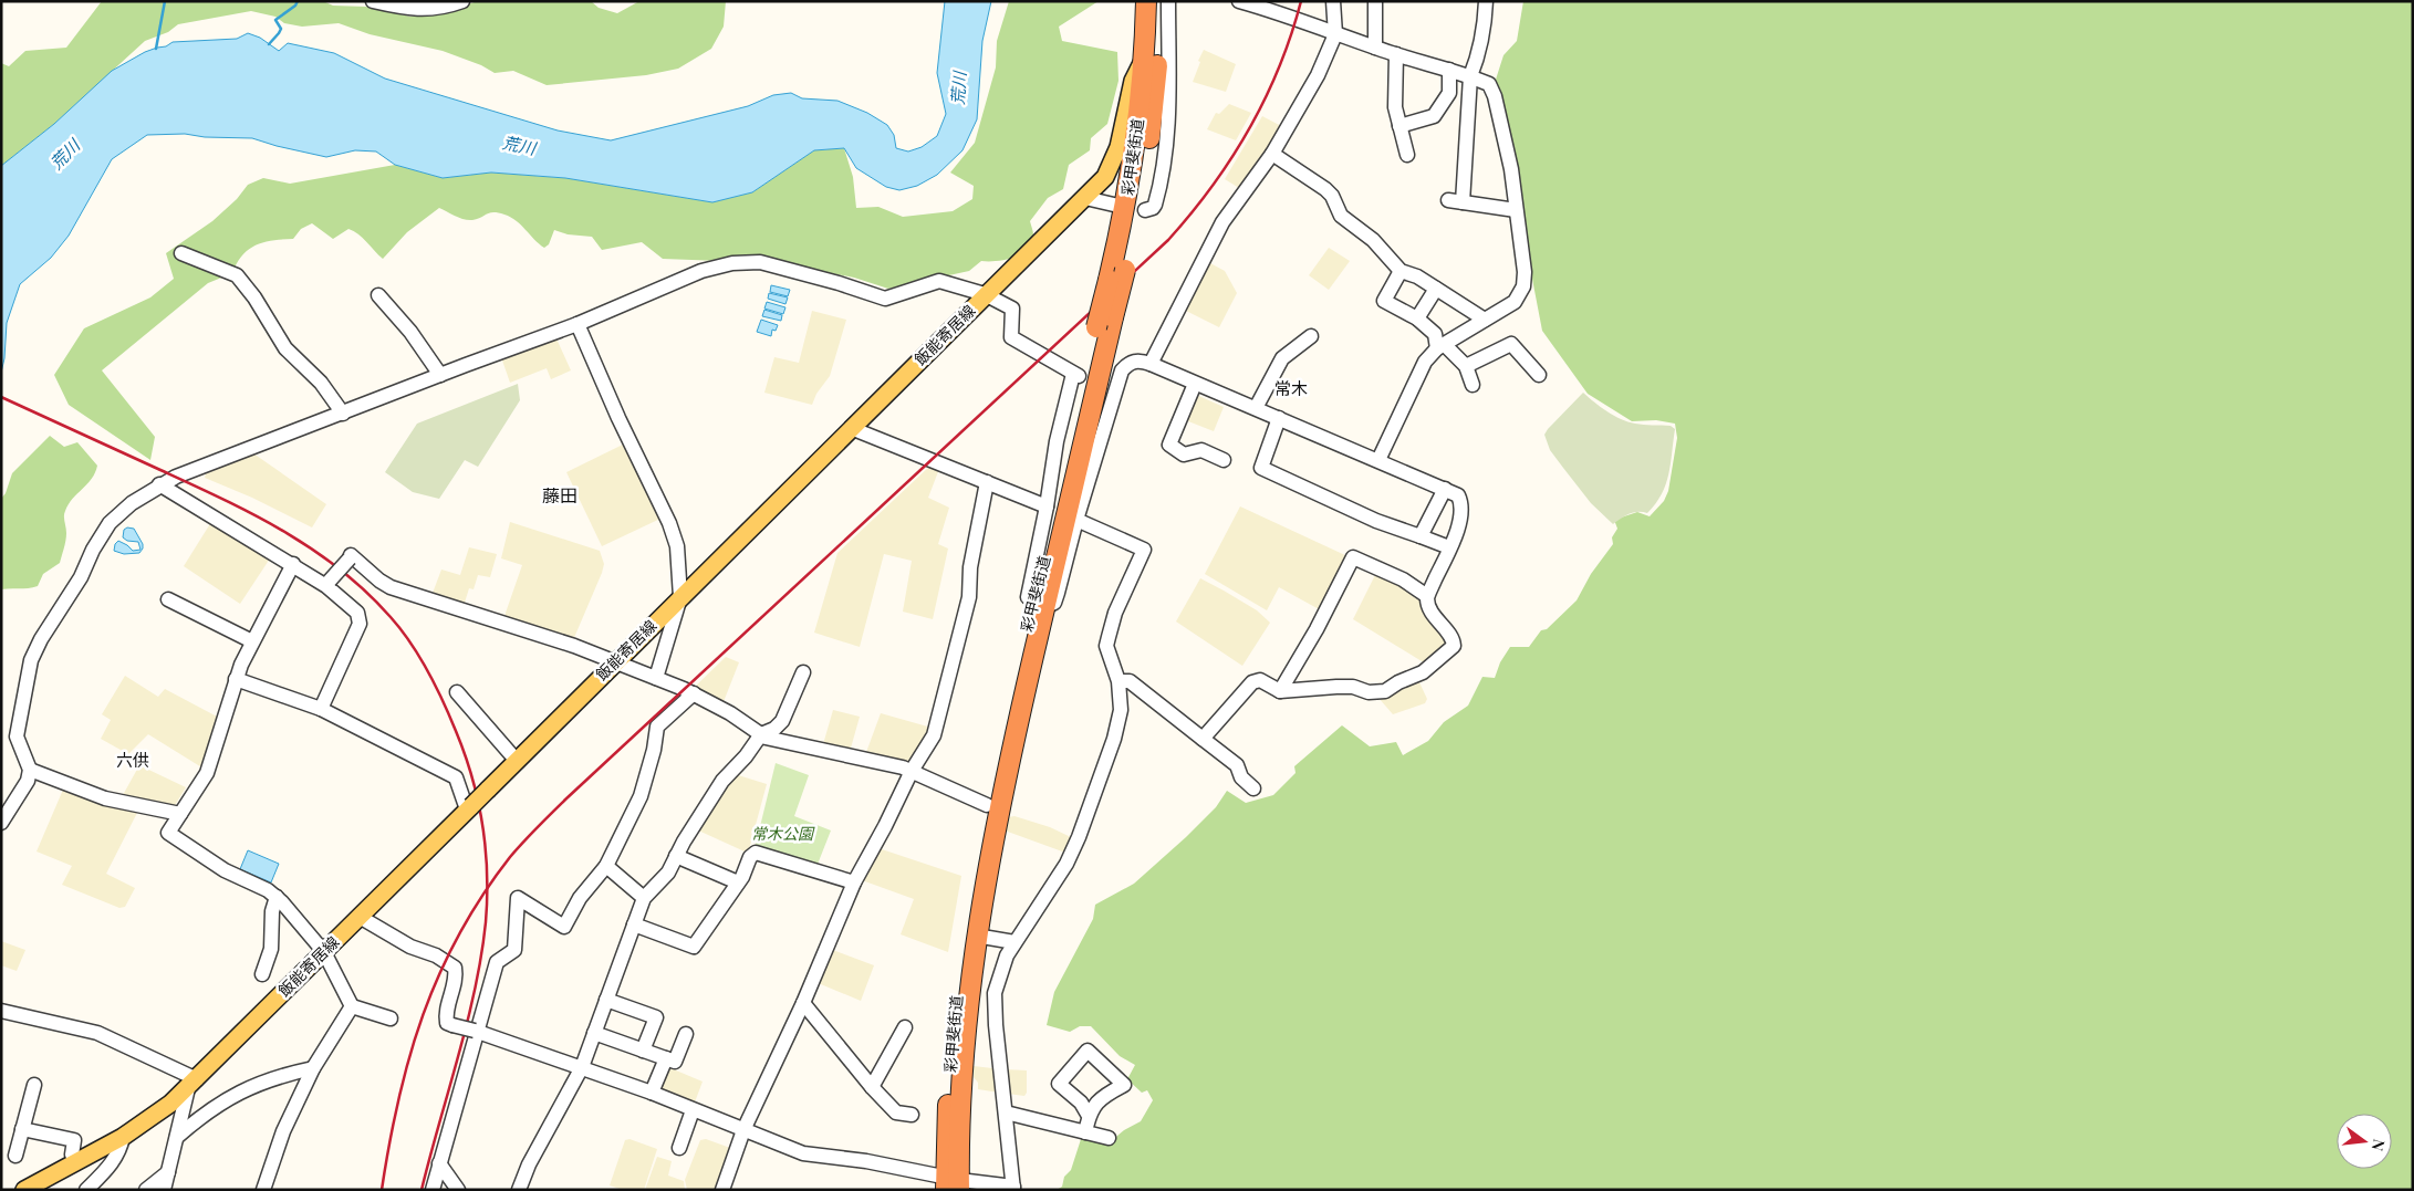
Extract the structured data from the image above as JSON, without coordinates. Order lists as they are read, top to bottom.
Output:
{
  "streets": {
    "highway": ["彩甲斐街道"],
    "main road": ["飯能寄居線"]
  },
  "crossings": [
    ["彩甲斐街道", "飯能寄居線"]
  ],
  "districts": ["常木", "藤田", "六供"],
  "water": ["荒川"],
  "parks": ["常木公園"],
  "north": "right"
}
